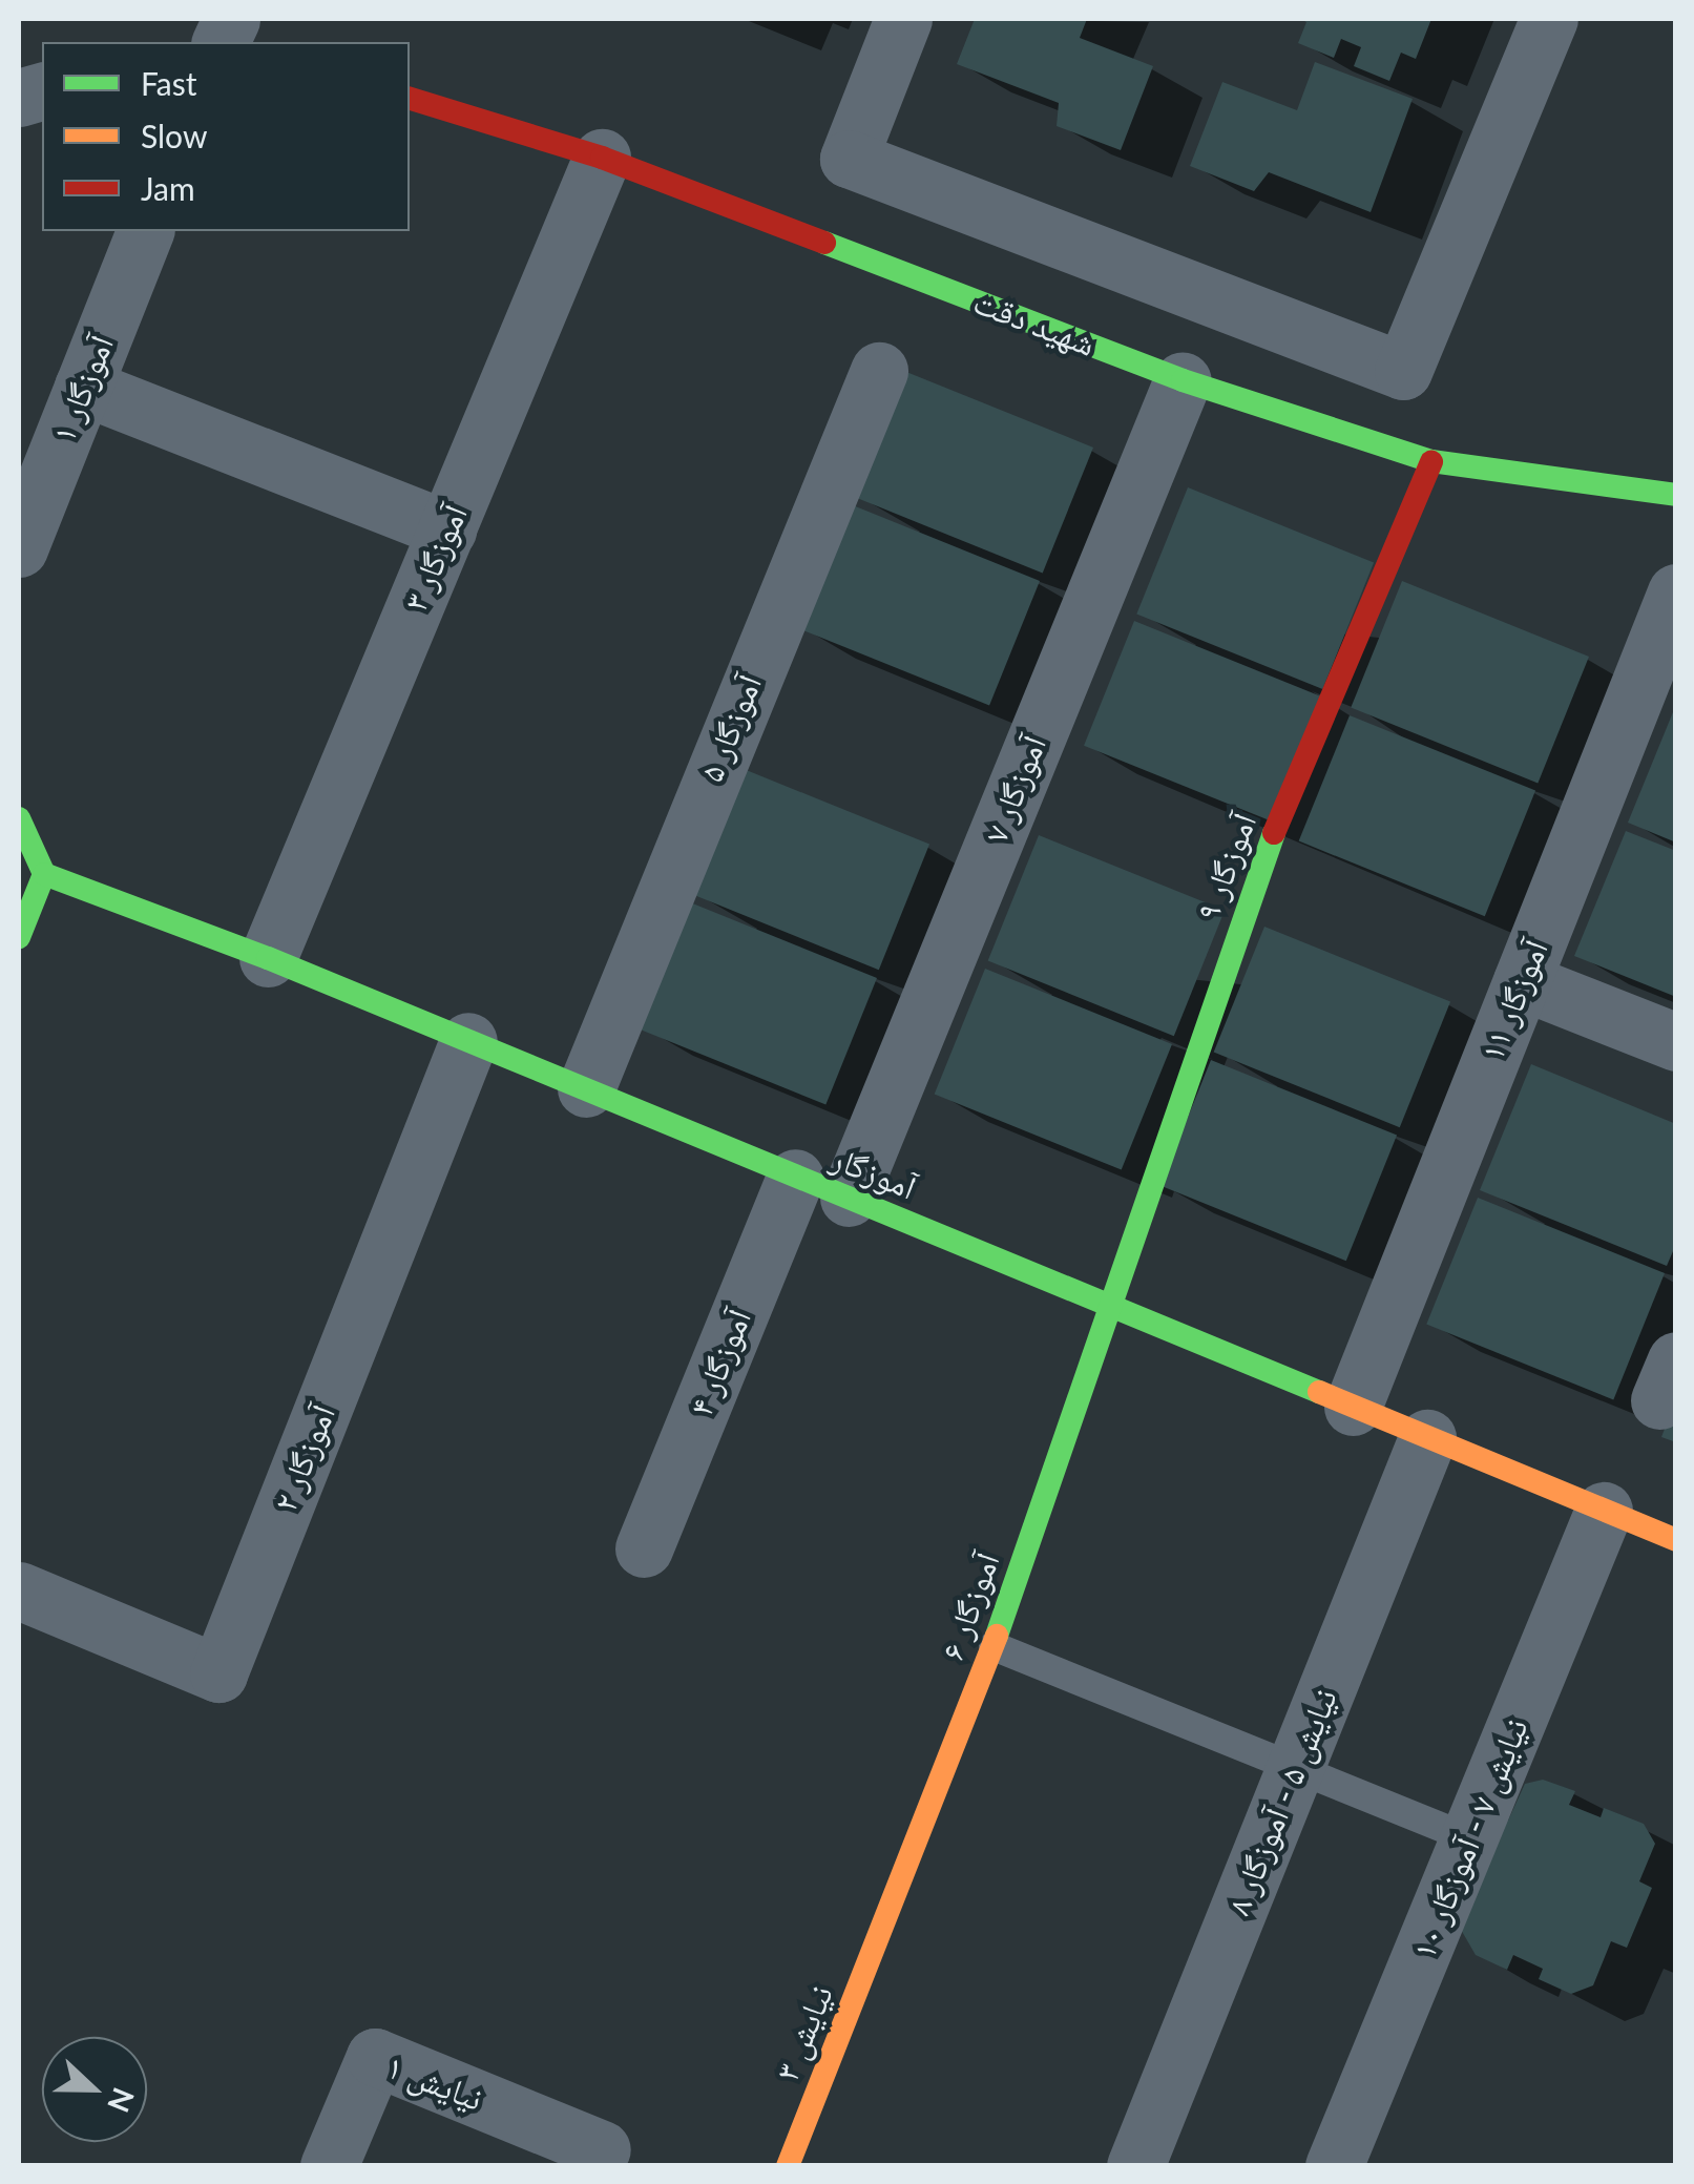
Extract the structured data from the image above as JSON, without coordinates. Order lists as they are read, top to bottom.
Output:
{
  "streets": {
    "street": [
      "شهید دقت",
      "آموزگار ۱",
      "آموزگار ۳",
      "آموزگار ۵",
      "آموزگار ۷",
      "آموزگار ۹",
      "آموزگار ۱۱",
      "آموزگار",
      "آموزگار ۴",
      "آموزگار ۲",
      "آموزگار ۶",
      "نیایش ۵ - آموزگار ۸",
      "نیایش ۷ - آموزگار ۱۰",
      "نیایش ۳",
      "نیایش ۱"
    ]
  },
  "crossings": [
    ["شهید دقت", "آموزگار ۳"],
    ["شهید دقت", "آموزگار ۷"],
    ["شهید دقت", "آموزگار ۹"],
    ["آموزگار ۳", "آموزگار"],
    ["آموزگار ۵", "آموزگار"],
    ["آموزگار ۷", "آموزگار"],
    ["آموزگار ۹", "آموزگار"],
    ["آموزگار ۹", "آموزگار ۶"],
    ["آموزگار ۱۱", "آموزگار"],
    ["آموزگار", "آموزگار ۴"],
    ["آموزگار", "آموزگار ۲"],
    ["آموزگار", "آموزگار ۶"],
    ["آموزگار", "نیایش ۵ - آموزگار ۸"],
    ["آموزگار", "نیایش ۷ - آموزگار ۱۰"],
    ["آموزگار ۶", "نیایش ۳"]
  ],
  "legend": ["Fast", "Slow", "Jam"],
  "north": "right"
}
